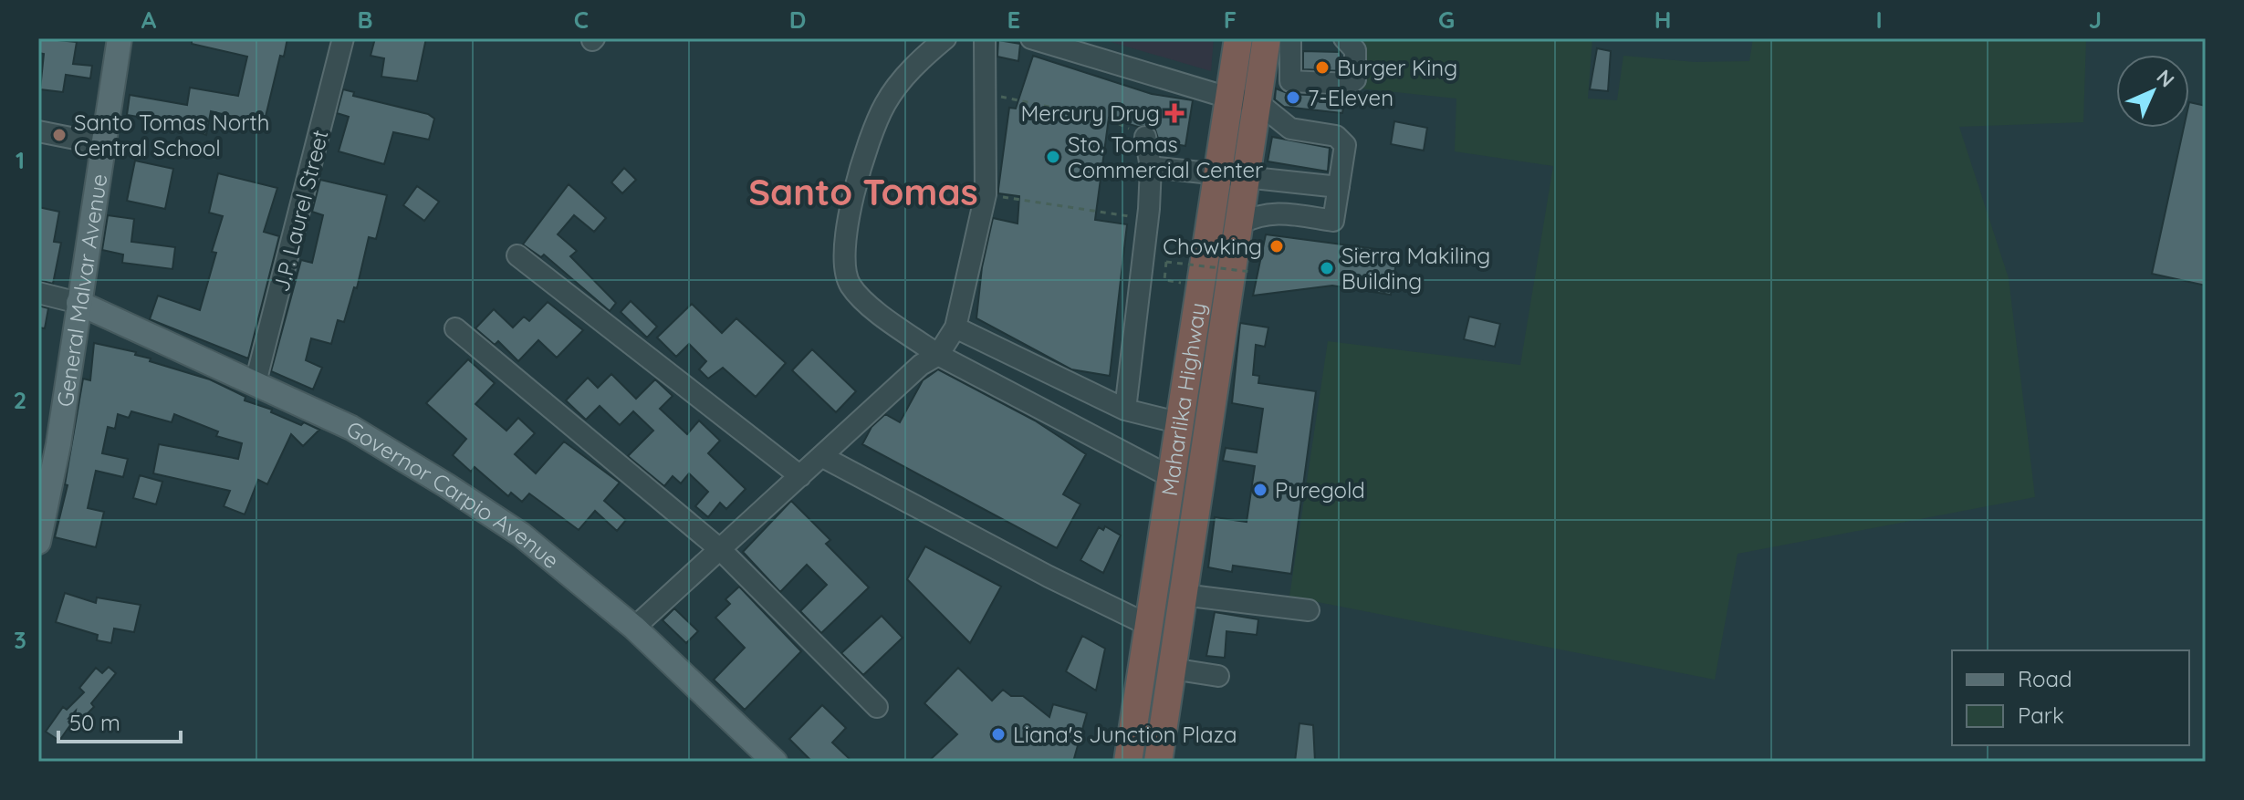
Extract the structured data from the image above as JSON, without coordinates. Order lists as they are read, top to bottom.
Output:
{
  "streets": {
    "highway": ["Maharlika Highway"],
    "main road": ["General Malvar Avenue", "Governor Carpio Avenue"],
    "street": ["J.P. Laurel Street"]
  },
  "crossings": [
    ["J.P. Laurel Street", "Governor Carpio Avenue"],
    ["General Malvar Avenue", "Governor Carpio Avenue"]
  ],
  "districts": ["Santo Tomas"],
  "places": {
    "other": [
      "Burger King",
      "7-Eleven",
      "Santo Tomas North Central School",
      "Sto. Tomas Commercial Center",
      "Chowking",
      "Sierra Makiling Building",
      "Puregold",
      "Liana's Junction Plaza"
    ],
    "health": ["Mercury Drug"]
  },
  "legend": ["Road", "Park"],
  "scale_bar": "50 m",
  "north": "top right",
  "grid": {
    "columns": [
      "A",
      "B",
      "C",
      "D",
      "E",
      "F",
      "G",
      "H",
      "I",
      "J"
    ],
    "rows": ["1", "2", "3"]
  }
}
